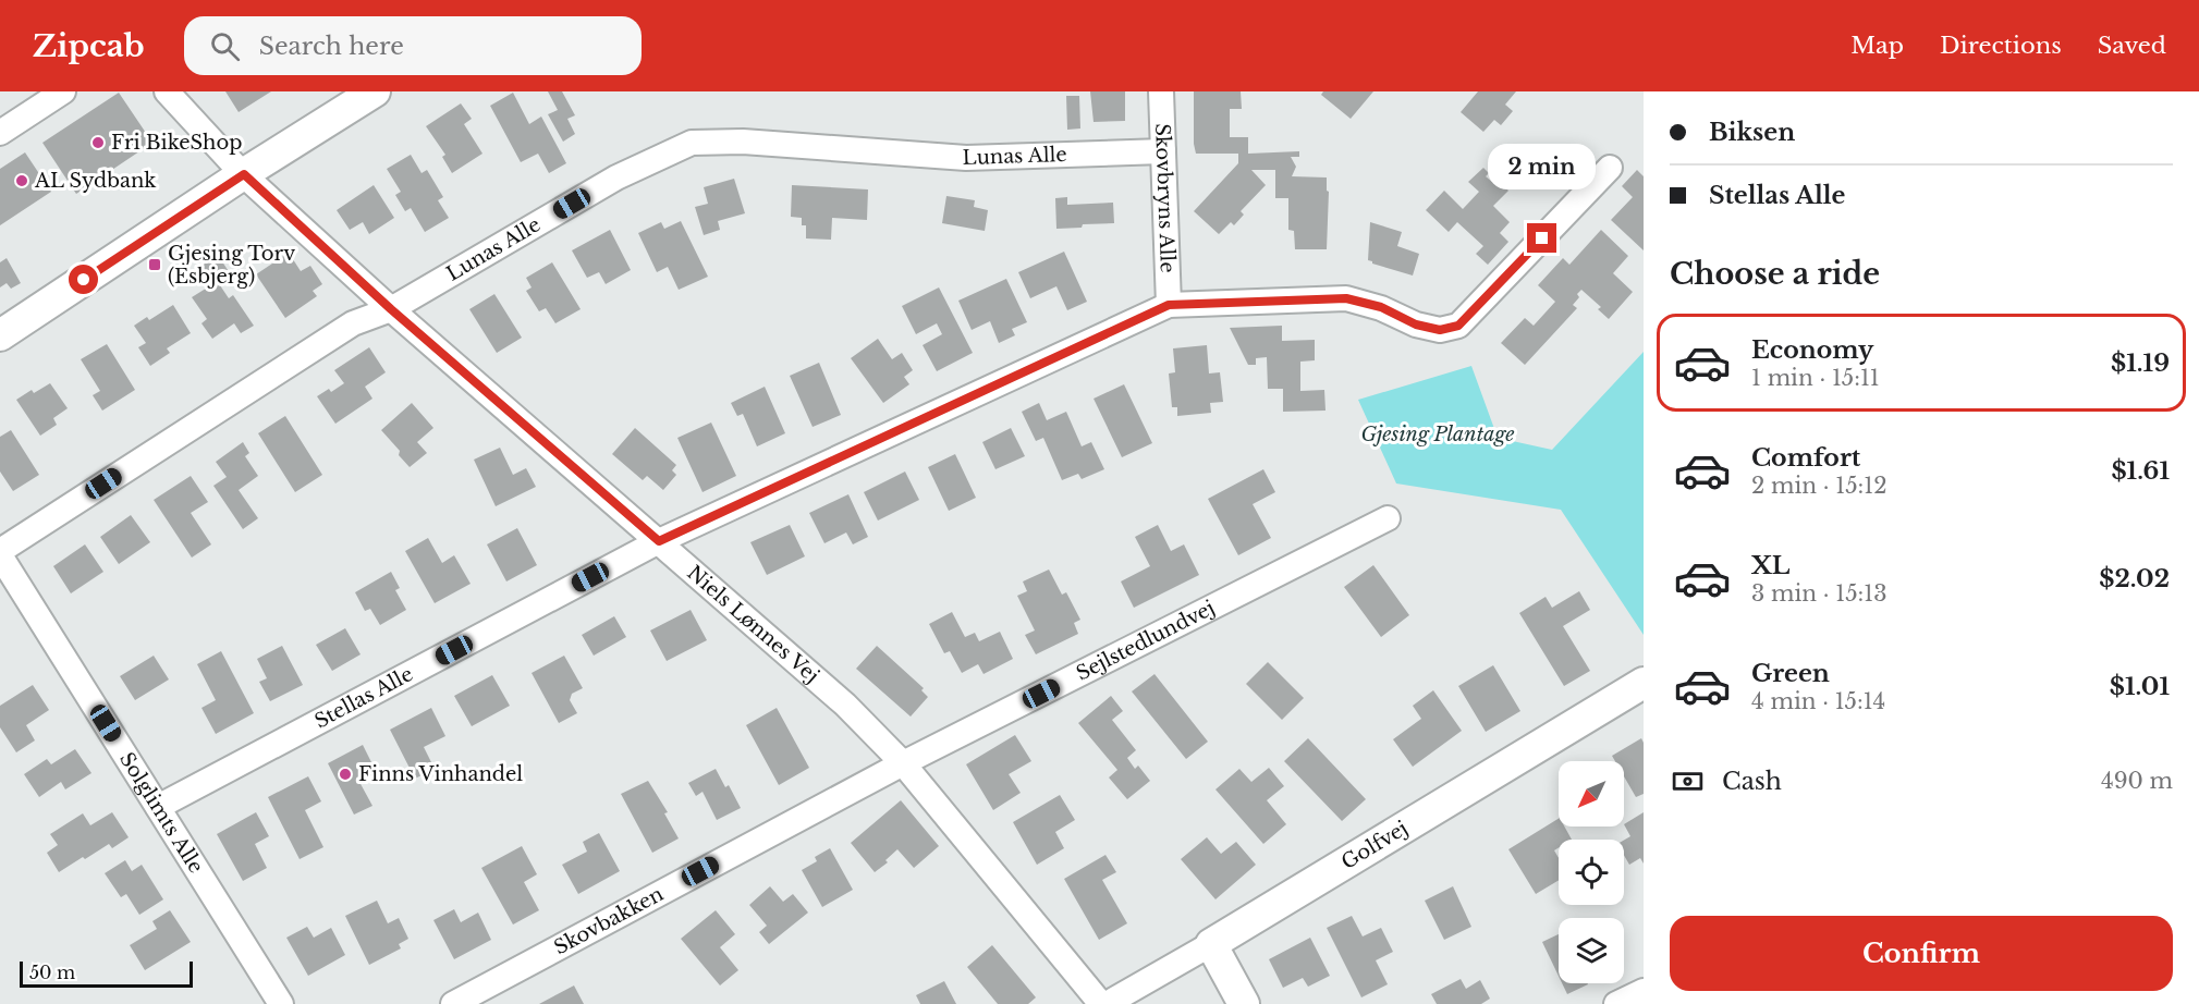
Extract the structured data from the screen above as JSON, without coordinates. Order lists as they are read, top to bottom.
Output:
{
  "streets": {
    "street": [
      "Lunas Alle",
      "Skovbryns Alle",
      "Niels Lønnes Vej",
      "Sejlstedlundvej",
      "Stellas Alle",
      "Solglimts Alle",
      "Golfvej",
      "Skovbakken"
    ]
  },
  "crossings": [
    ["Lunas Alle", "Skovbryns Alle"],
    ["Lunas Alle", "Niels Lønnes Vej"],
    ["Lunas Alle", "Solglimts Alle"],
    ["Skovbryns Alle", "Stellas Alle"],
    ["Niels Lønnes Vej", "Sejlstedlundvej"],
    ["Niels Lønnes Vej", "Stellas Alle"],
    ["Niels Lønnes Vej", "Skovbakken"],
    ["Sejlstedlundvej", "Skovbakken"],
    ["Stellas Alle", "Solglimts Alle"]
  ],
  "parks": ["Gjesing Plantage"],
  "places": {
    "other": ["Fri BikeShop", "AL Sydbank", "Finns Vinhandel"],
    "transit": ["Gjesing Torv (Esbjerg)"]
  },
  "scale_bar": "50 m",
  "north": "bottom left",
  "page": {
    "header": "Zipcab",
    "search": "Search here",
    "nav": ["Map", "Directions", "Saved"],
    "banner": ["Biksen", "Stellas Alle"],
    "bubble": "2 min",
    "heading": "Choose a ride",
    "list": [
      {
        "name": "Economy",
        "note": "1 min · 15:11",
        "value": "$1.19"
      },
      {
        "name": "Comfort",
        "note": "2 min · 15:12",
        "value": "$1.61"
      },
      {
        "name": "XL",
        "note": "3 min · 15:13",
        "value": "$2.02"
      },
      {
        "name": "Green",
        "note": "4 min · 15:14",
        "value": "$1.01"
      }
    ],
    "pay": ["Cash", "490 m"],
    "buttons": "Confirm",
    "scale": "50 m"
  }
}
